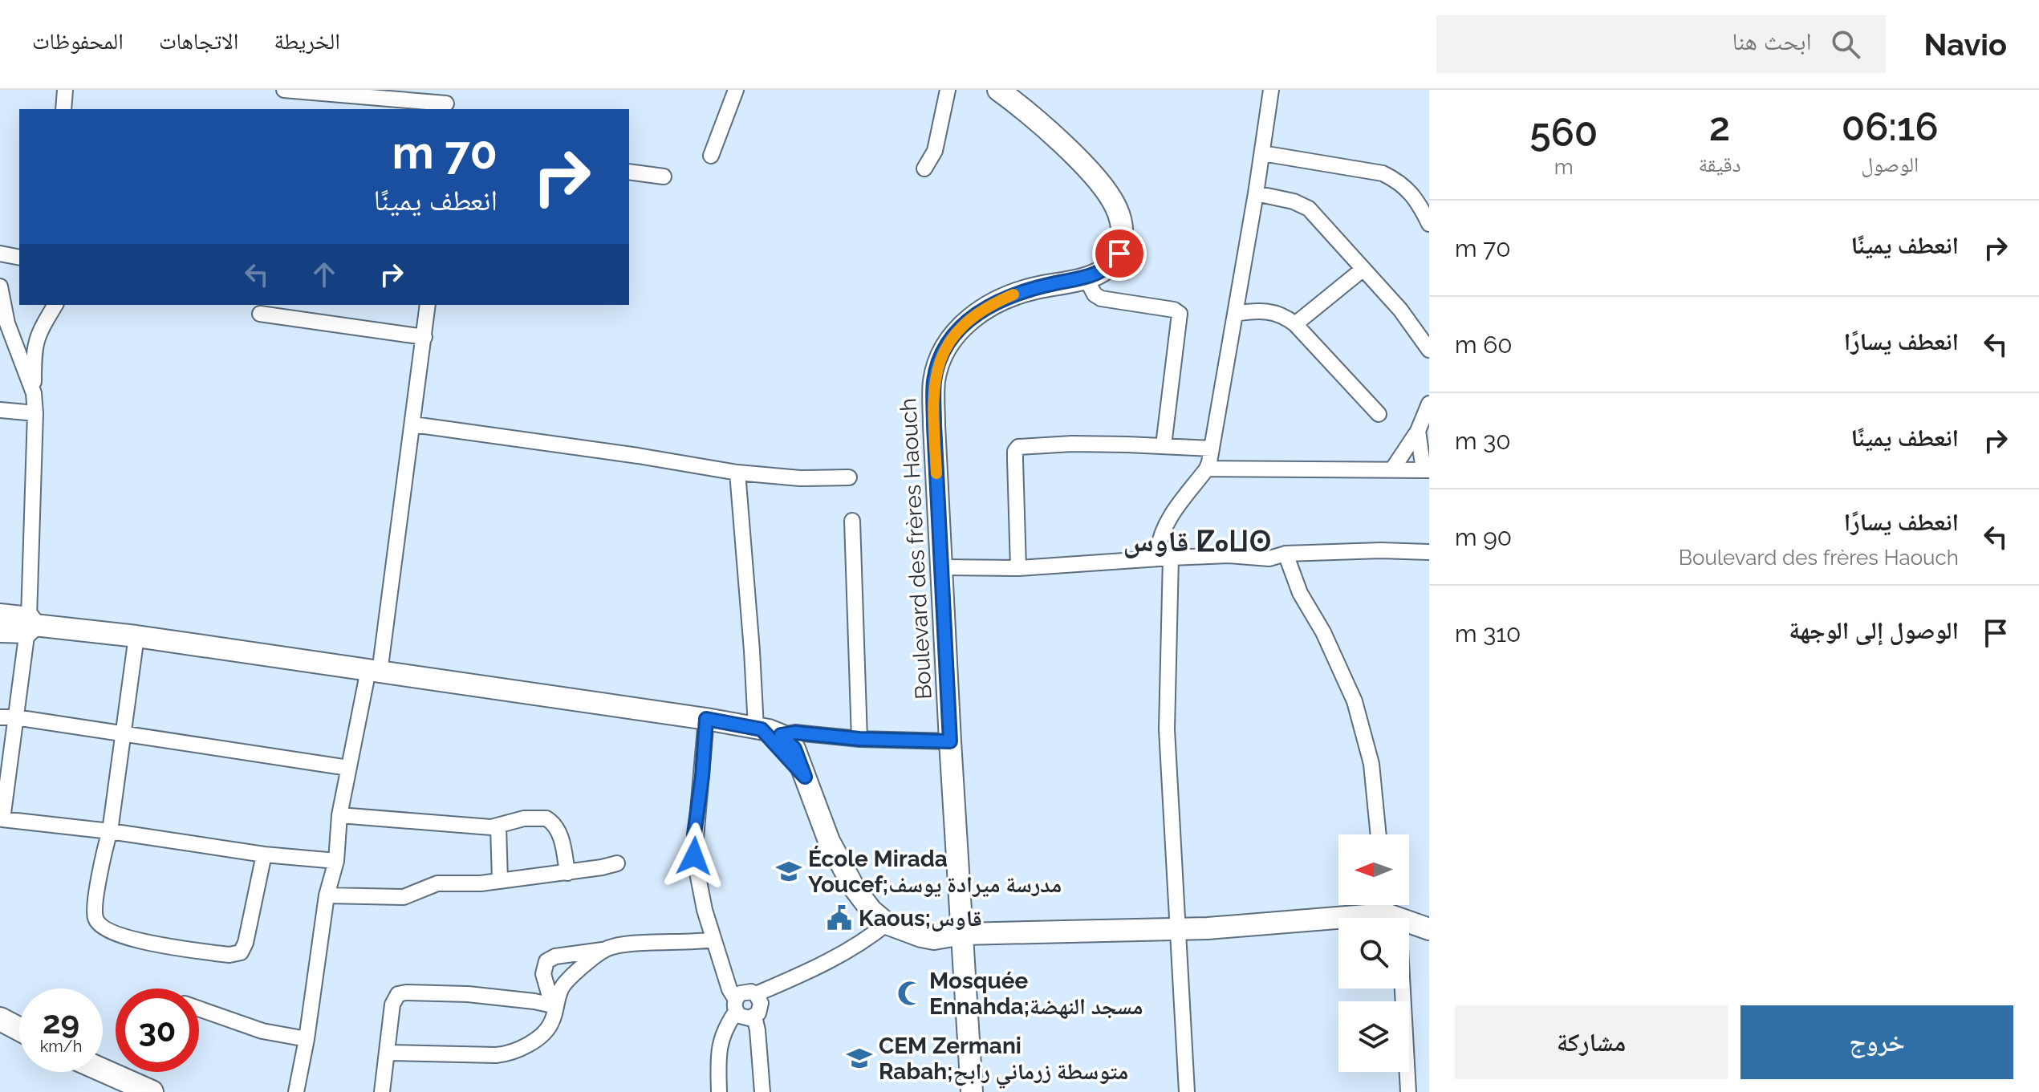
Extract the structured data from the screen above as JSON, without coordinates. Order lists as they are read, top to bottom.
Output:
{
  "streets": {
    "main road": ["Boulevard des frères Haouch"]
  },
  "districts": ["قاوس ⵇⴰⵡⵙ"],
  "places": {
    "school or university": ["École Mirada Youcef;مدرسة ميرادة يوسف", "CEM Zermani Rabah;متوسطة زرماني رابح"],
    "public building": ["Kaous;قاوس"],
    "mosque": ["Mosquée Ennahda;مسجد النهضة"]
  },
  "north": "left",
  "page": {
    "header": "Navio",
    "search": "ابحث هنا",
    "nav": ["الخريطة", "الاتجاهات", "المحفوظات"],
    "eta": [
      "06:16",
      "الوصول",
      "2",
      "دقيقة",
      "560",
      "m"
    ],
    "turn": ["70 m", "انعطف يمينًا"],
    "list": [
      {
        "name": "انعطف يمينًا",
        "value": "70 m"
      },
      {
        "name": "انعطف يسارًا",
        "value": "60 m"
      },
      {
        "name": "انعطف يمينًا",
        "value": "30 m"
      },
      {
        "name": "انعطف يسارًا",
        "note": "Boulevard des frères Haouch",
        "value": "90 m"
      },
      {
        "name": "الوصول إلى الوجهة",
        "value": "310 m"
      }
    ],
    "speed": "29 km/h",
    "limit": "30",
    "buttons": ["خروج", "مشاركة"]
  }
}
